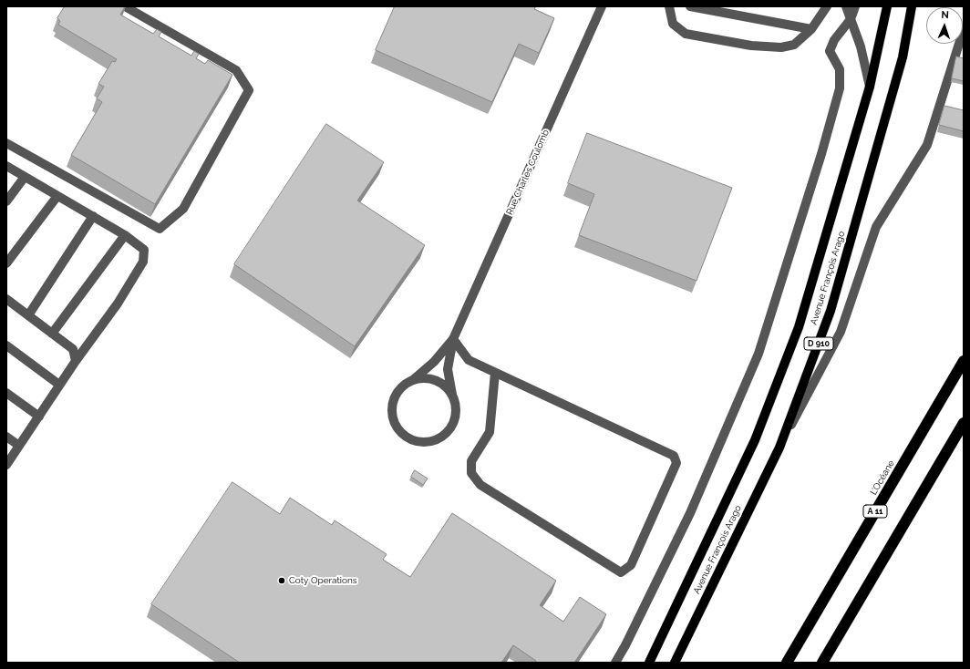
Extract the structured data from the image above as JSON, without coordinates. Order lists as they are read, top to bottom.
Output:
{
  "streets": {
    "highway": ["L’Océane", "A 11"],
    "main road": ["Avenue François Arago", "D 910"],
    "street": ["Rue Charles Coulomb"]
  },
  "places": ["Coty Operations"],
  "north": "top"
}
